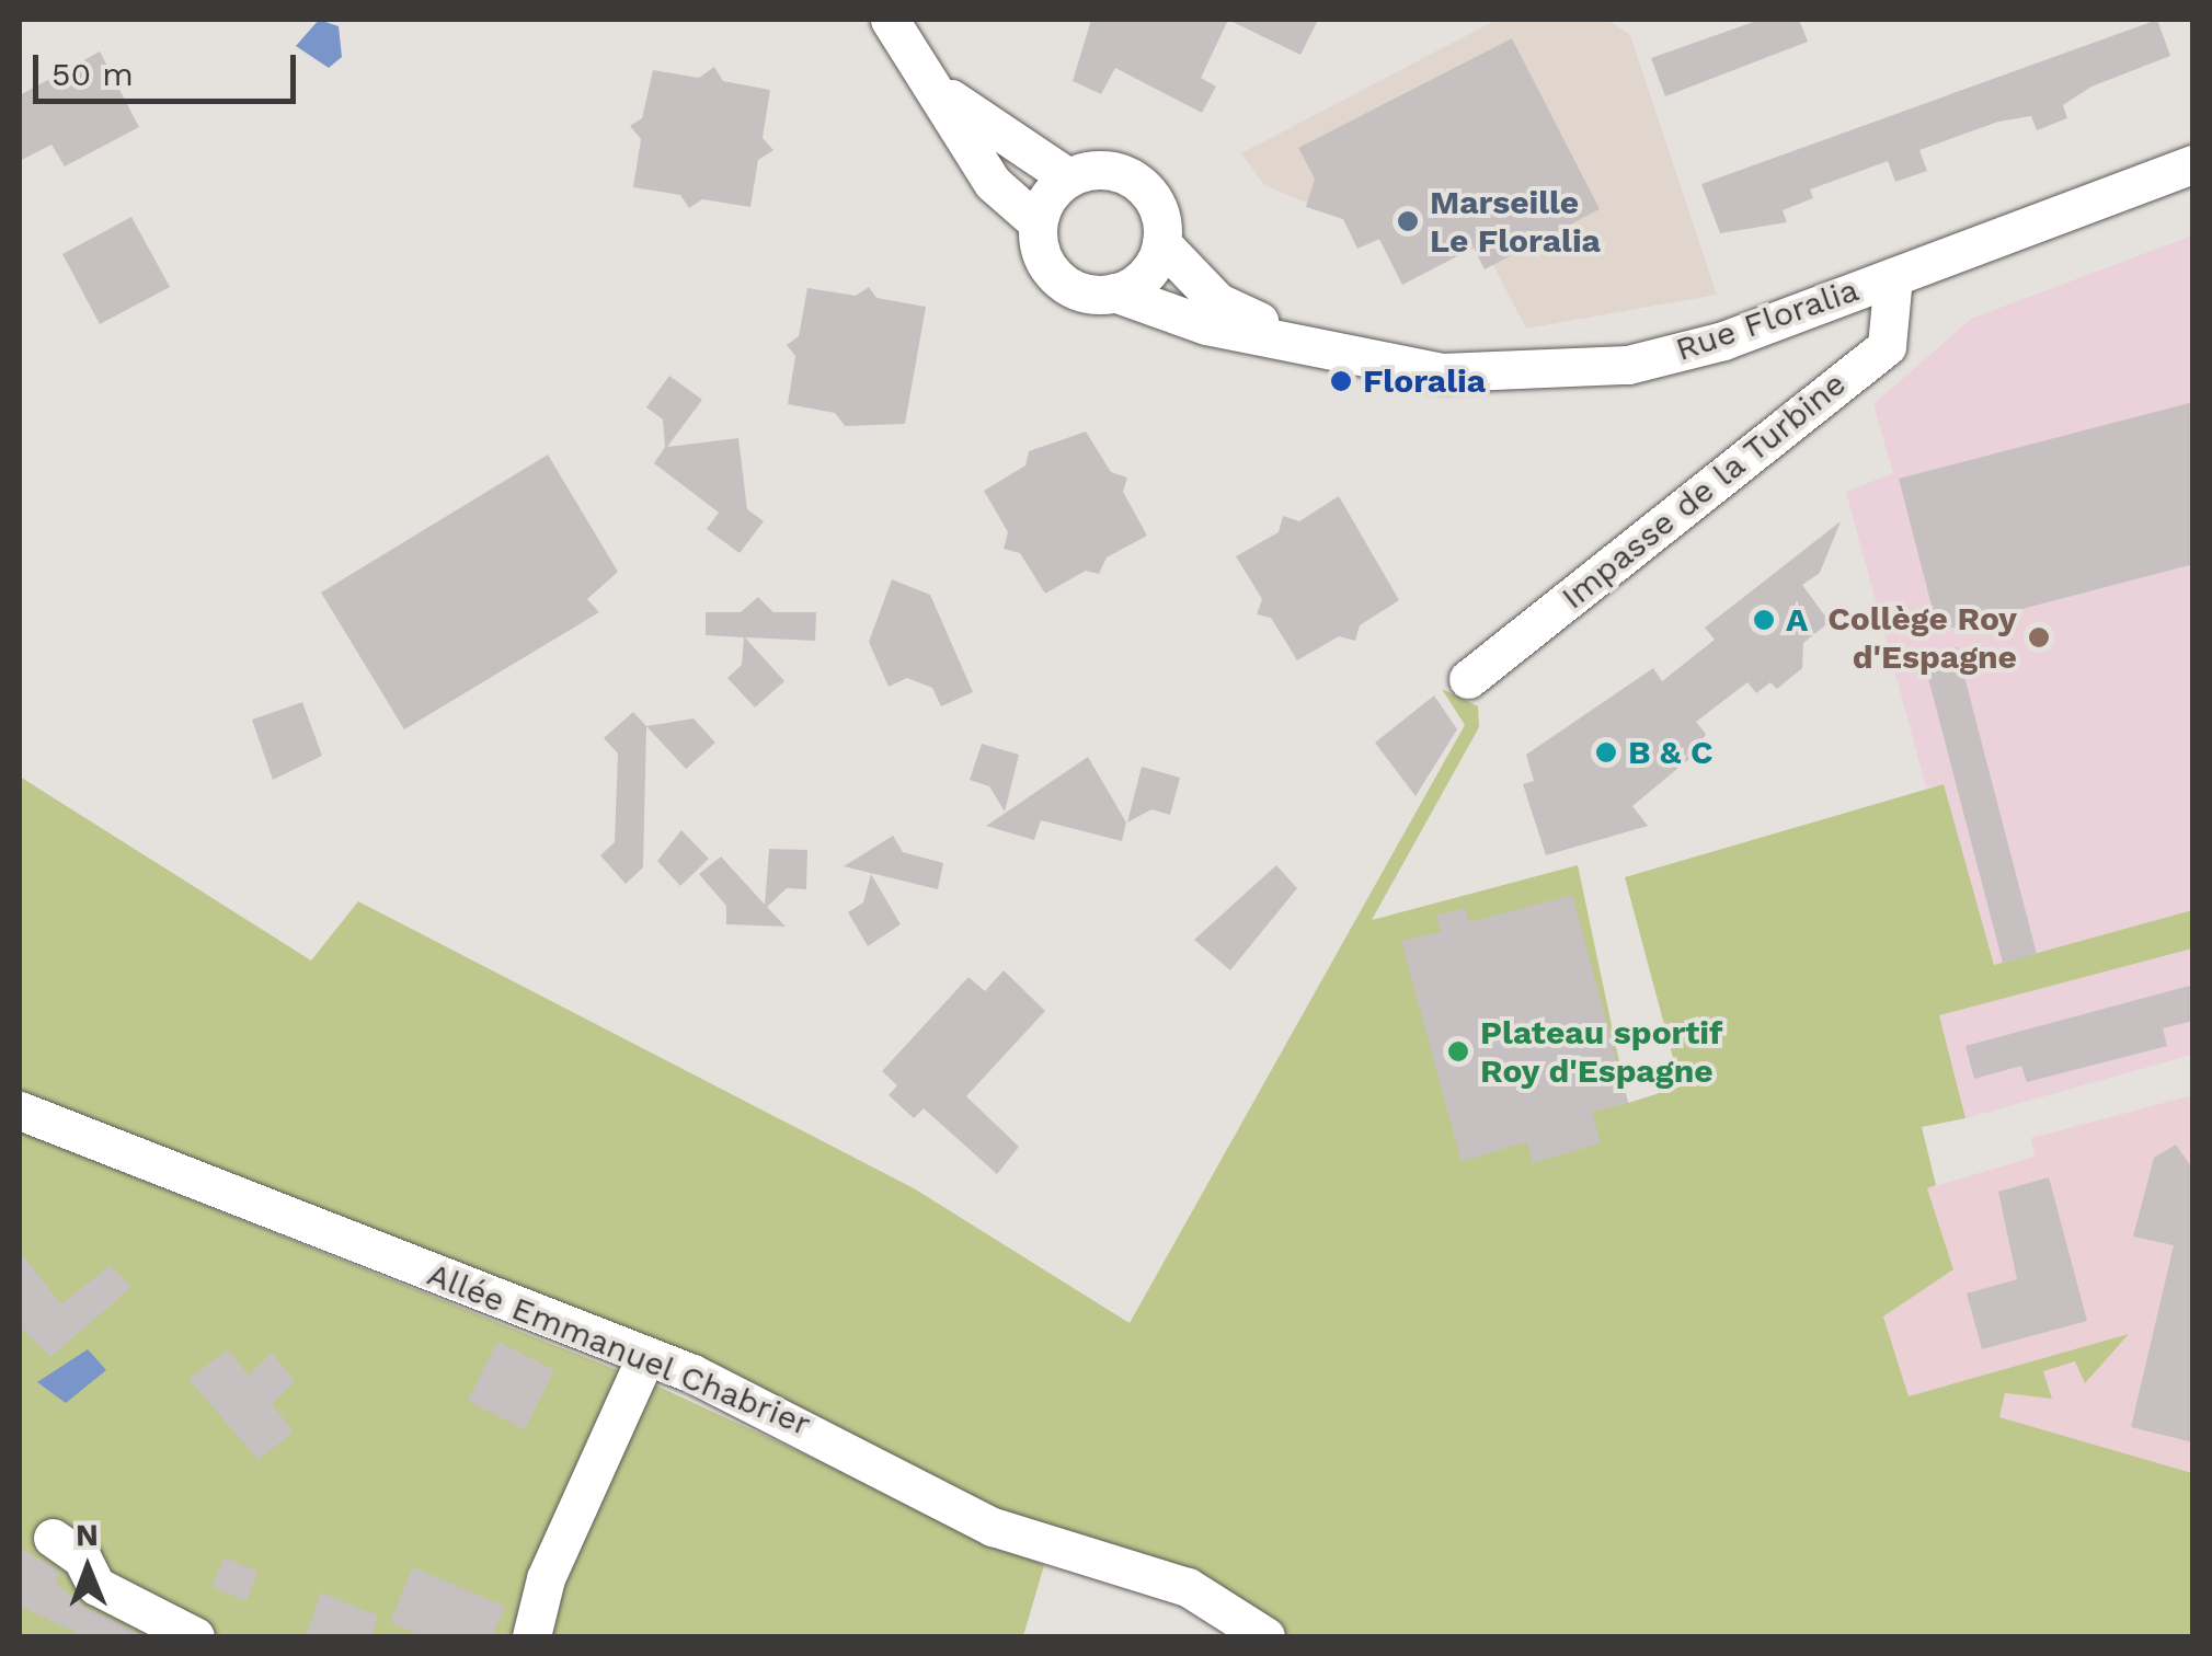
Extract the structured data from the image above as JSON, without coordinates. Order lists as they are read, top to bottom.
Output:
{
  "streets": {
    "street": ["Rue Floralia", "Impasse de la Turbine", "Allée Emmanuel Chabrier"]
  },
  "crossings": [
    ["Rue Floralia", "Impasse de la Turbine"]
  ],
  "places": [
    "Marseille Le Floralia",
    "Floralia",
    "A",
    "Collège Roy d'Espagne",
    "B & C",
    "Plateau sportif Roy d'Espagne"
  ],
  "scale_bar": "50 m",
  "north": "top"
}
